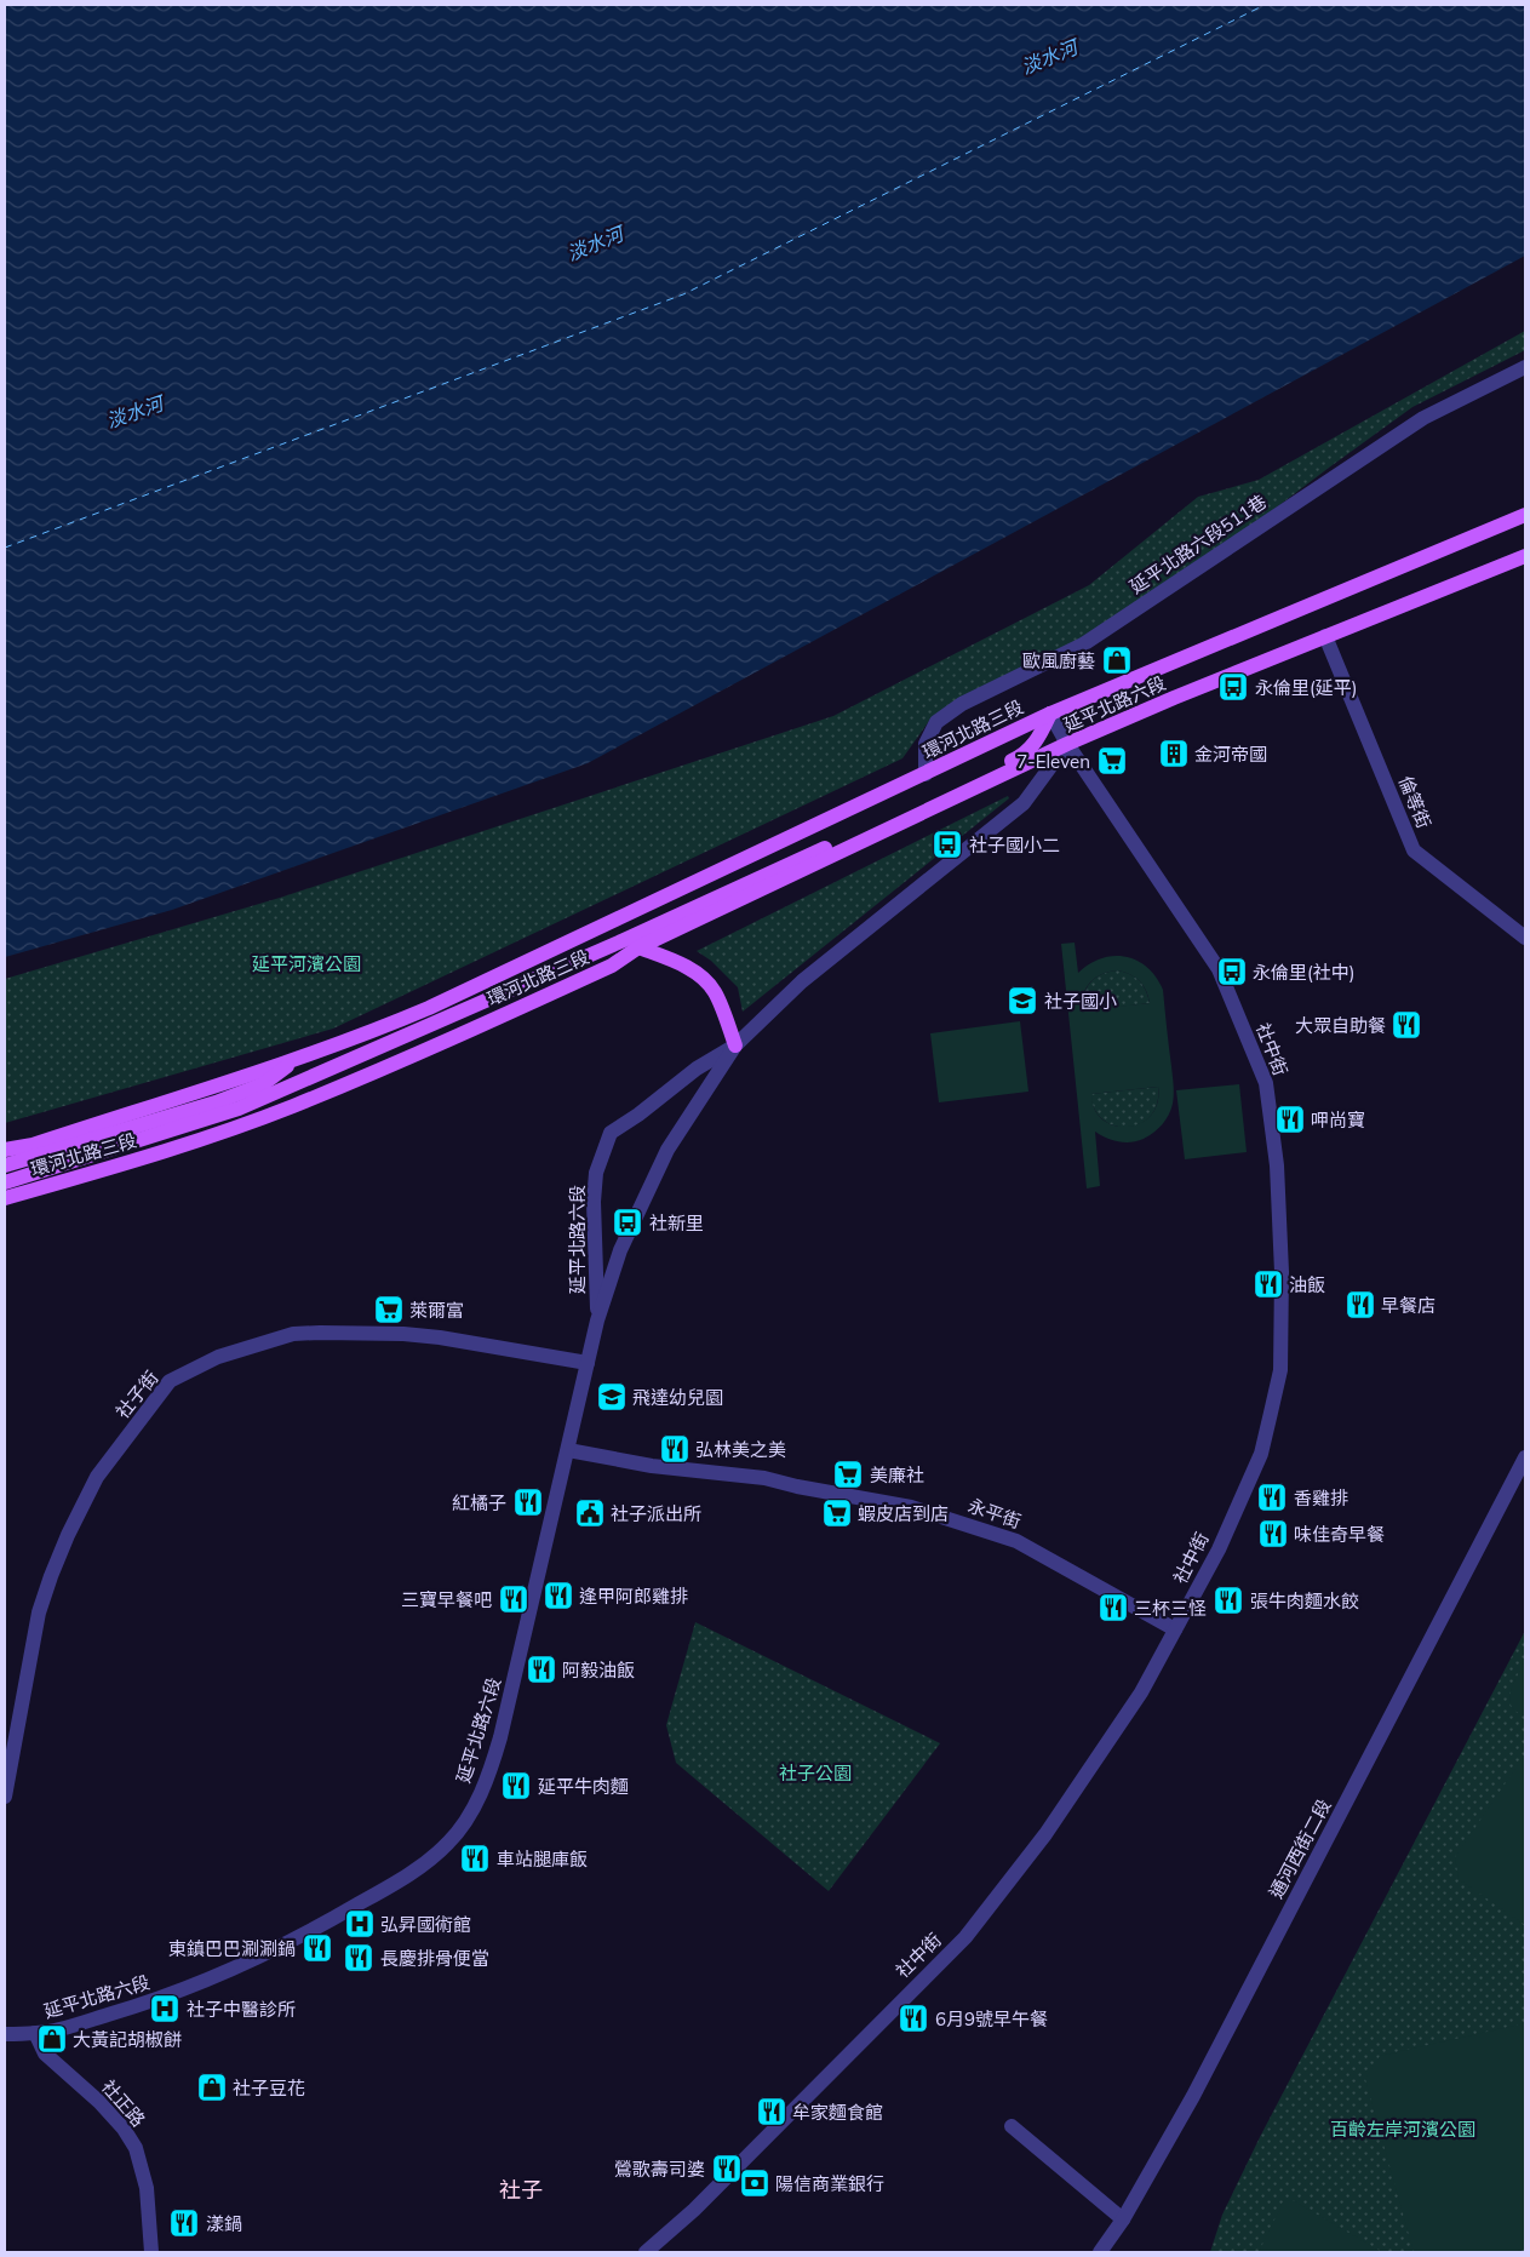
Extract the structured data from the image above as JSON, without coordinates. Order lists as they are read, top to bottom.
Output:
{
  "streets": {
    "main road": ["延平北路六段", "環河北路三段"],
    "street": [
      "延平北路六段511巷",
      "倫等街",
      "社中街",
      "社子街",
      "永平街",
      "通河西街二段",
      "社正路"
    ]
  },
  "crossings": [
    ["延平北路六段511巷", "環河北路三段"],
    ["延平北路六段", "環河北路三段"],
    ["延平北路六段", "倫等街"],
    ["延平北路六段", "社中街"],
    ["延平北路六段", "社子街"],
    ["延平北路六段", "永平街"],
    ["延平北路六段", "社正路"],
    ["環河北路三段", "社中街"],
    ["社中街", "永平街"]
  ],
  "districts": ["社子"],
  "water": ["淡水河"],
  "parks": ["延平河濱公園", "社子公園", "百齡左岸河濱公園"],
  "places": {
    "shop": ["歐風廚藝", "大黃記胡椒餅", "社子豆花"],
    "bus stop": [
      "永倫里(延平)",
      "社子國小二",
      "永倫里(社中)",
      "社新里"
    ],
    "building": ["金河帝國"],
    "supermarket": [
      "7-Eleven",
      "萊爾富",
      "美廉社",
      "蝦皮店到店"
    ],
    "school or university": ["社子國小", "飛達幼兒園"],
    "restaurant": [
      "大眾自助餐",
      "呷尚寶",
      "油飯",
      "早餐店",
      "弘林美之美",
      "香雞排",
      "紅橘子",
      "味佳奇早餐",
      "逢甲阿郎雞排",
      "三寶早餐吧",
      "張牛肉麵水餃",
      "三杯三怪",
      "阿毅油飯",
      "延平牛肉麵",
      "車站腿庫飯",
      "東鎮巴巴涮涮鍋",
      "長慶排骨便當",
      "6月9號早午餐",
      "牟家麵食館",
      "鶯歌壽司婆",
      "漾鍋"
    ],
    "public building": ["社子派出所"],
    "hospital": ["弘昇國術館", "社子中醫診所"],
    "bank": ["陽信商業銀行"]
  }
}
